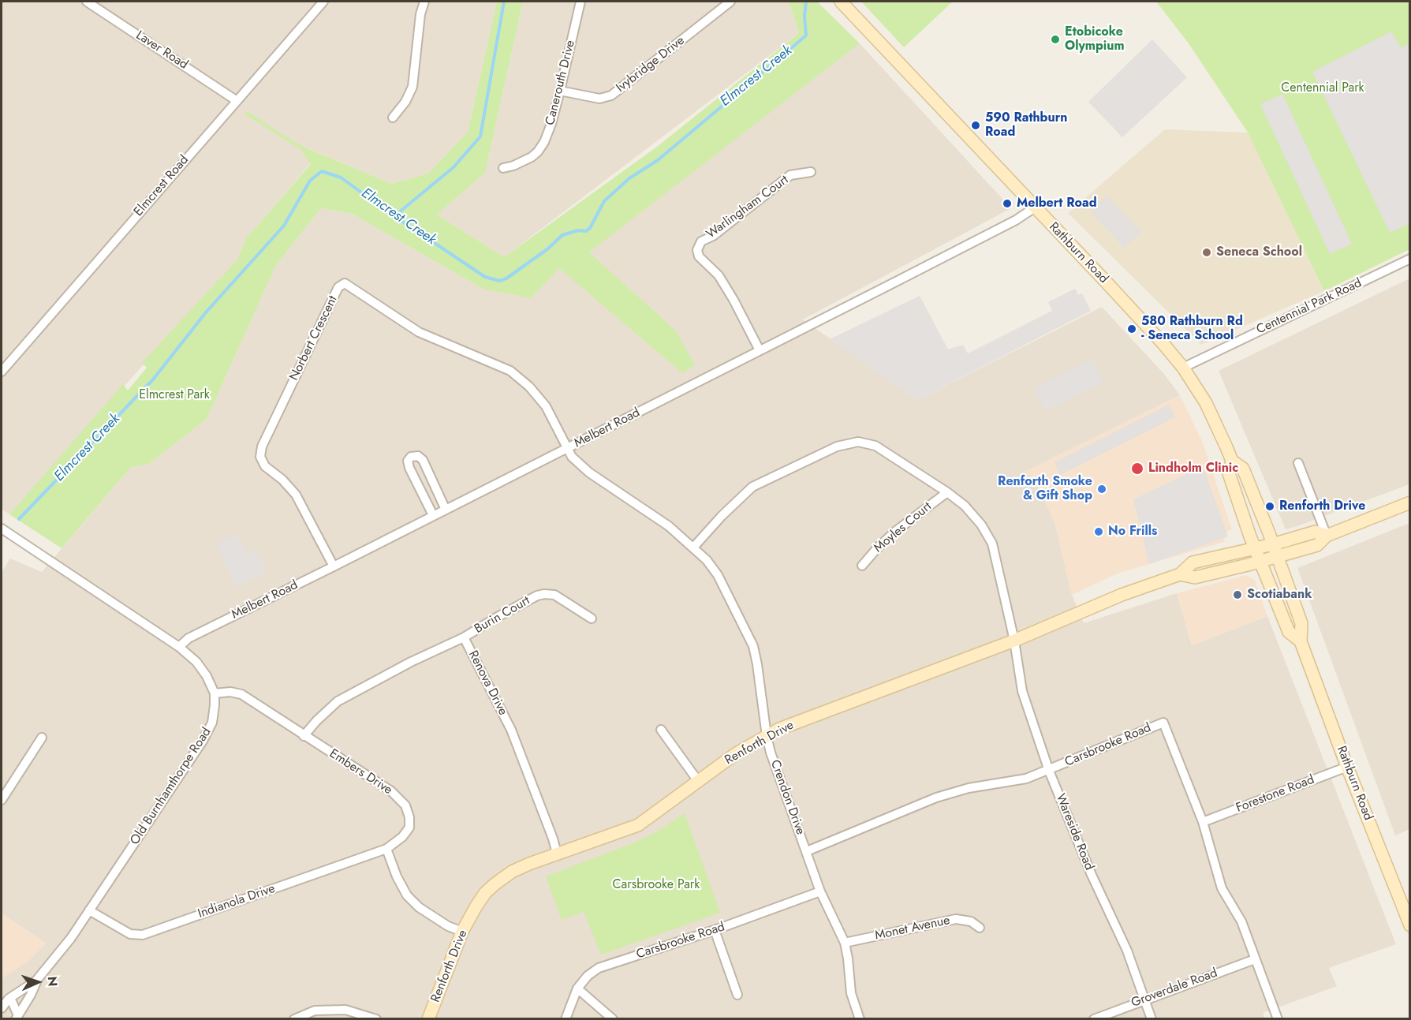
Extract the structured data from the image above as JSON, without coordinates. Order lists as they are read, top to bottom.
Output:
{
  "streets": {
    "street": [
      "Laver Road",
      "Ivybridge Drive",
      "Canerouth Drive",
      "Elmcrest Road",
      "Warlingham Court",
      "Rathburn Road",
      "Centennial Park Road",
      "Norbert Crescent",
      "Melbert Road",
      "Moyles Court",
      "Burin Court",
      "Renova Drive",
      "Renforth Drive",
      "Carsbrooke Road",
      "Embers Drive",
      "Old Burnhamthorpe Road",
      "Forestone Road",
      "Crendon Drive",
      "Wareside Road",
      "Indianola Drive",
      "Monet Avenue",
      "Groverdale Road"
    ]
  },
  "crossings": [
    ["Laver Road", "Elmcrest Road"],
    ["Ivybridge Drive", "Canerouth Drive"],
    ["Warlingham Court", "Melbert Road"],
    ["Rathburn Road", "Centennial Park Road"],
    ["Rathburn Road", "Melbert Road"],
    ["Rathburn Road", "Renforth Drive"],
    ["Rathburn Road", "Forestone Road"],
    ["Norbert Crescent", "Melbert Road"],
    ["Norbert Crescent", "Crendon Drive"],
    ["Melbert Road", "Old Burnhamthorpe Road"],
    ["Melbert Road", "Crendon Drive"],
    ["Moyles Court", "Wareside Road"],
    ["Burin Court", "Renova Drive"],
    ["Renova Drive", "Renforth Drive"],
    ["Renova Drive", "Embers Drive"],
    ["Renforth Drive", "Crendon Drive"],
    ["Renforth Drive", "Wareside Road"],
    ["Carsbrooke Road", "Forestone Road"],
    ["Carsbrooke Road", "Crendon Drive"],
    ["Carsbrooke Road", "Wareside Road"],
    ["Carsbrooke Road", "Groverdale Road"],
    ["Embers Drive", "Old Burnhamthorpe Road"],
    ["Embers Drive", "Indianola Drive"],
    ["Old Burnhamthorpe Road", "Indianola Drive"],
    ["Crendon Drive", "Wareside Road"],
    ["Crendon Drive", "Monet Avenue"],
    ["Wareside Road", "Groverdale Road"]
  ],
  "water": ["Elmcrest Creek"],
  "parks": ["Centennial Park", "Elmcrest Park", "Carsbrooke Park"],
  "places": [
    "Etobicoke Olympium",
    "590 Rathburn Road",
    "Melbert Road",
    "Seneca School",
    "580 Rathburn Rd - Seneca School",
    "Lindholm Clinic",
    "Renforth Smoke & Gift Shop",
    "Renforth Drive",
    "No Frills",
    "Scotiabank"
  ],
  "north": "right"
}
